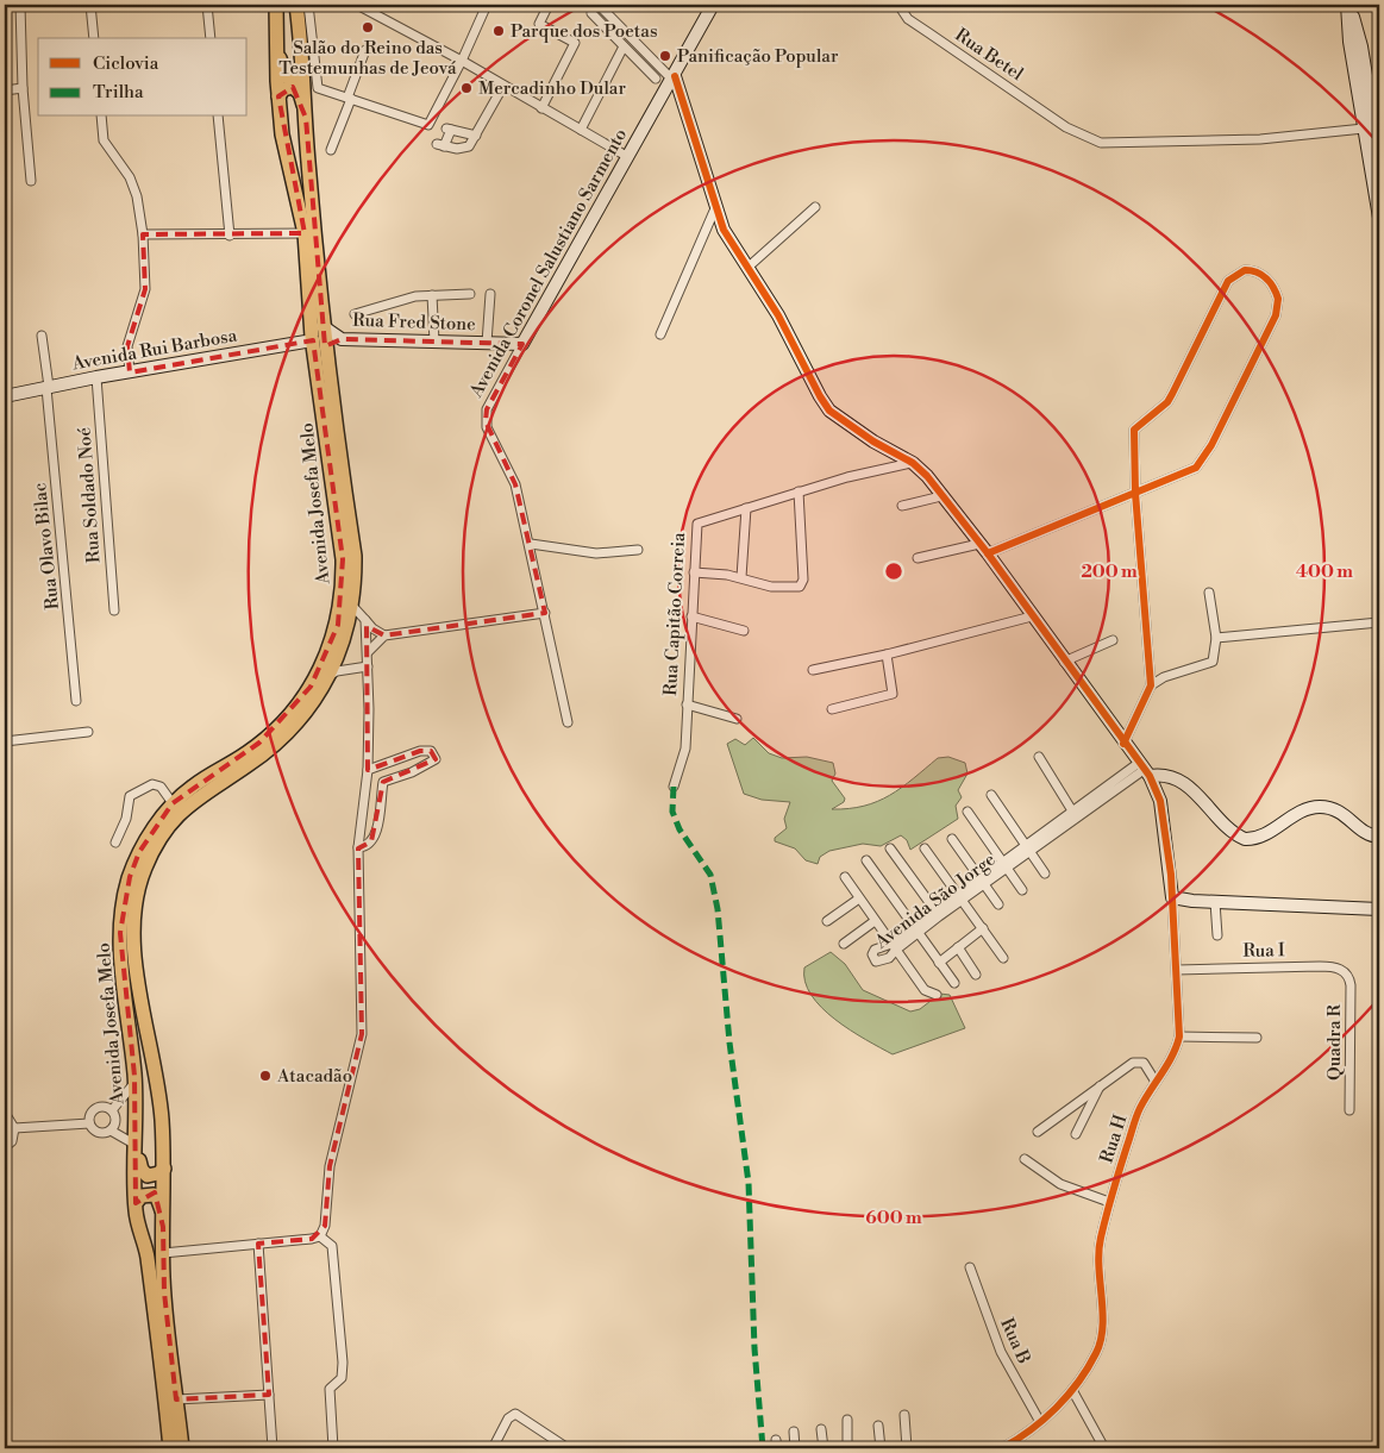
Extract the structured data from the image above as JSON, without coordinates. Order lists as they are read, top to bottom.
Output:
{
  "streets": {
    "main road": ["Avenida Josefa Melo"],
    "street": [
      "Rua Betel",
      "Avenida Coronel Salustiano Sarmento",
      "Rua Fred Stone",
      "Avenida Rui Barbosa",
      "Rua Soldado Noé",
      "Rua Olavo Bilac",
      "Rua Capitão Correia",
      "Avenida São Jorge",
      "Rua I",
      "Quadra R",
      "Rua H",
      "Rua B"
    ]
  },
  "crossings": [
    ["Avenida Coronel Salustiano Sarmento", "Rua Fred Stone"],
    ["Rua Fred Stone", "Avenida Josefa Melo"],
    ["Avenida Rui Barbosa", "Rua Soldado Noé"],
    ["Avenida Rui Barbosa", "Avenida Josefa Melo"],
    ["Avenida Rui Barbosa", "Rua Olavo Bilac"],
    ["Rua I", "Quadra R"],
    ["Rua I", "Rua H"],
    ["Rua H", "Rua B"]
  ],
  "places": [
    "Salão do Reino das Testemunhas de Jeová",
    "Parque dos Poetas",
    "Panificação Popular",
    "Mercadinho Dular",
    "Atacadão"
  ],
  "legend": ["Ciclovia", "Trilha"],
  "rings": ["200 m", "400 m", "600 m"]
}
